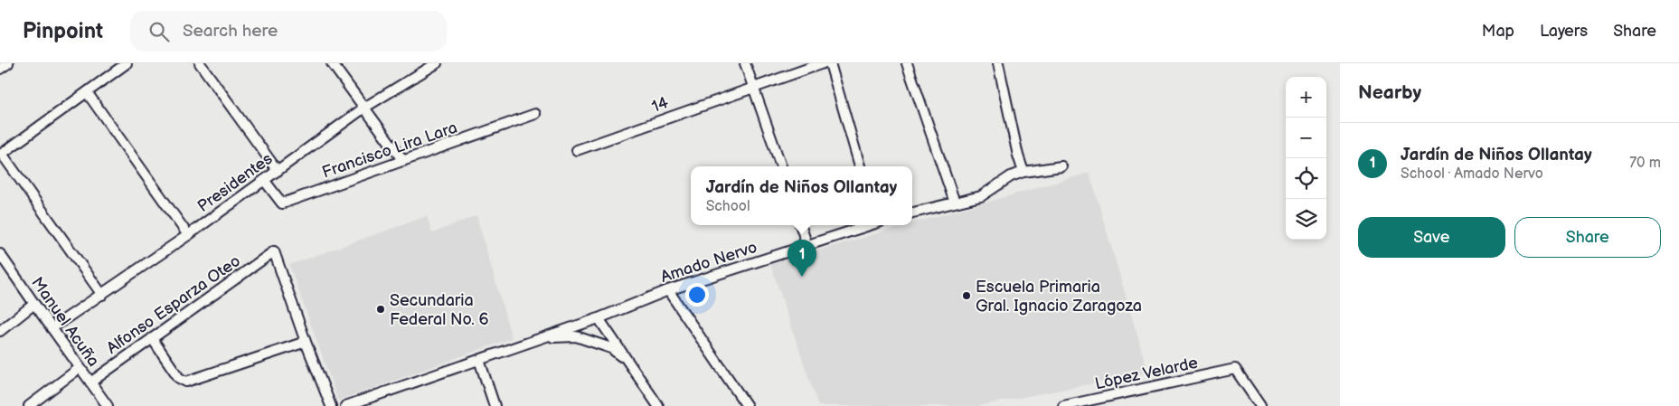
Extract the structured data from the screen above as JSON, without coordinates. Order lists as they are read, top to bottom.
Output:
{
  "streets": {
    "street": [
      "14",
      "Francisco Lira Lara",
      "Presidentes",
      "Amado Nervo",
      "Alfonso Esparza Oteo",
      "Manuel Acuña",
      "López Velarde"
    ]
  },
  "crossings": [
    ["Francisco Lira Lara", "Presidentes"],
    ["Presidentes", "Manuel Acuña"],
    ["Alfonso Esparza Oteo", "Manuel Acuña"]
  ],
  "places": ["Escuela Primaria Gral. Ignacio Zaragoza", "Secundaria Federal No. 6"],
  "page": {
    "header": "Pinpoint",
    "search": "Search here",
    "nav": ["Map", "Layers", "Share"],
    "heading": "Nearby",
    "map_buttons": ["+", "−"],
    "list": [
      {
        "mark": "1",
        "name": "Jardín de Niños Ollantay",
        "note": "School · Amado Nervo",
        "value": "70 m"
      }
    ],
    "popup": ["Jardín de Niños Ollantay", "School"],
    "buttons": ["Save", "Share"],
    "pins": "1"
  }
}
